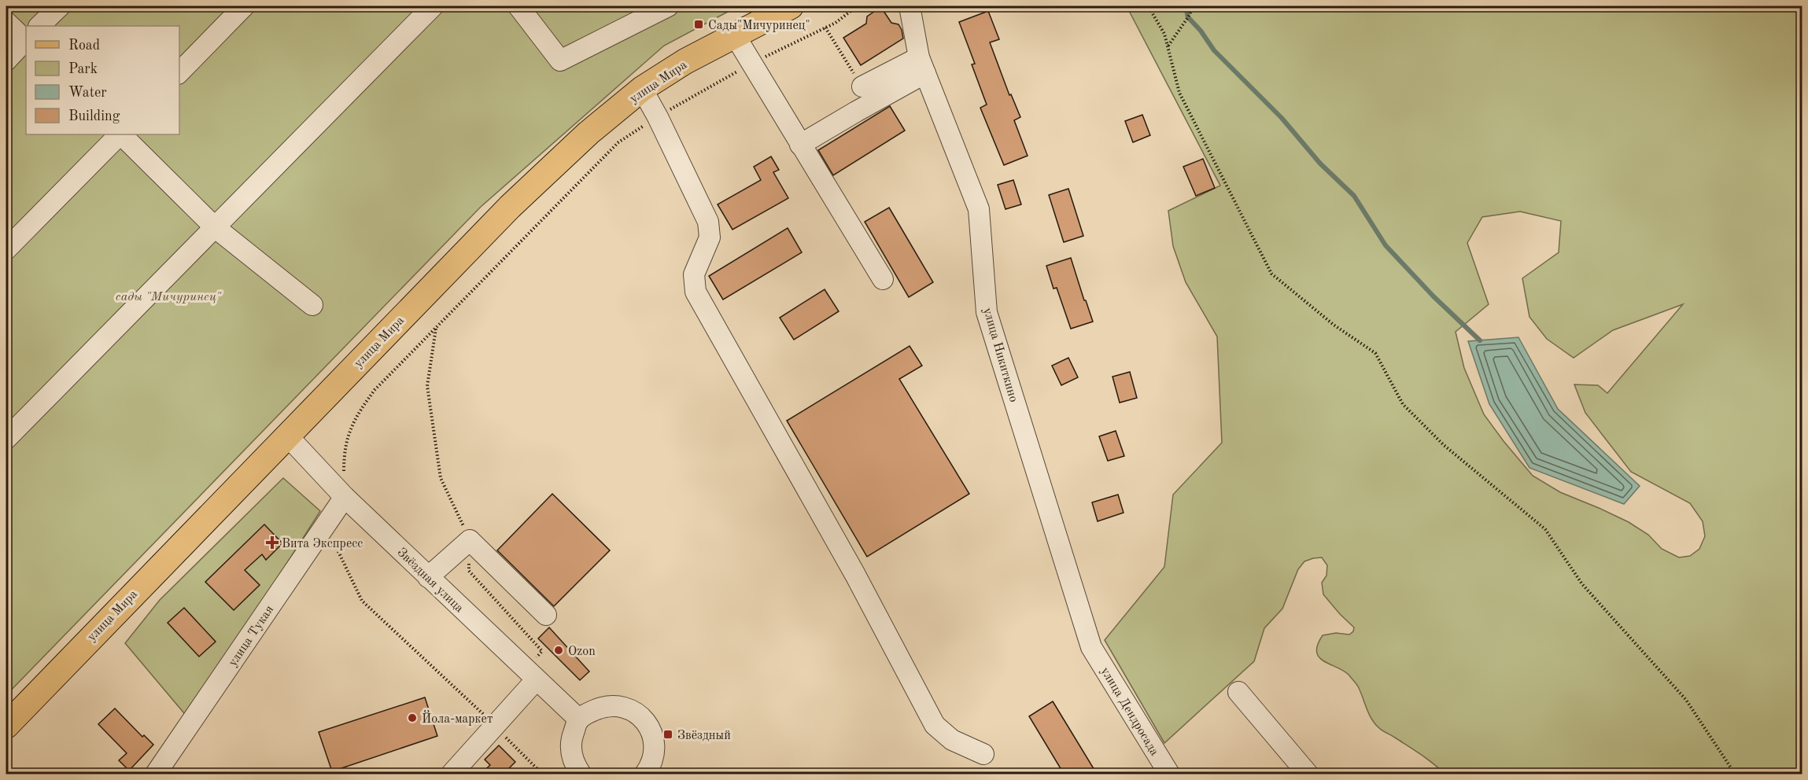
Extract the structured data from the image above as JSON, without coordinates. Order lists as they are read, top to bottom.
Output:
{
  "streets": {
    "main road": ["улица Мира"],
    "street": [
      "улица Никиткино",
      "Звёздная улица",
      "улица Тукая",
      "улица Дендросада"
    ]
  },
  "crossings": [
    ["улица Мира", "Звёздная улица"],
    ["улица Никиткино", "улица Дендросада"],
    ["Звёздная улица", "улица Тукая"]
  ],
  "parks": ["сады \"Мичуринец\""],
  "places": {
    "transit": ["Сады\"Мичуринец\"", "Звёздный"],
    "health": ["Вита Экспресс"],
    "other": ["Ozon", "Йола-маркет"]
  },
  "legend": [
    "Road",
    "Park",
    "Water",
    "Building"
  ]
}
